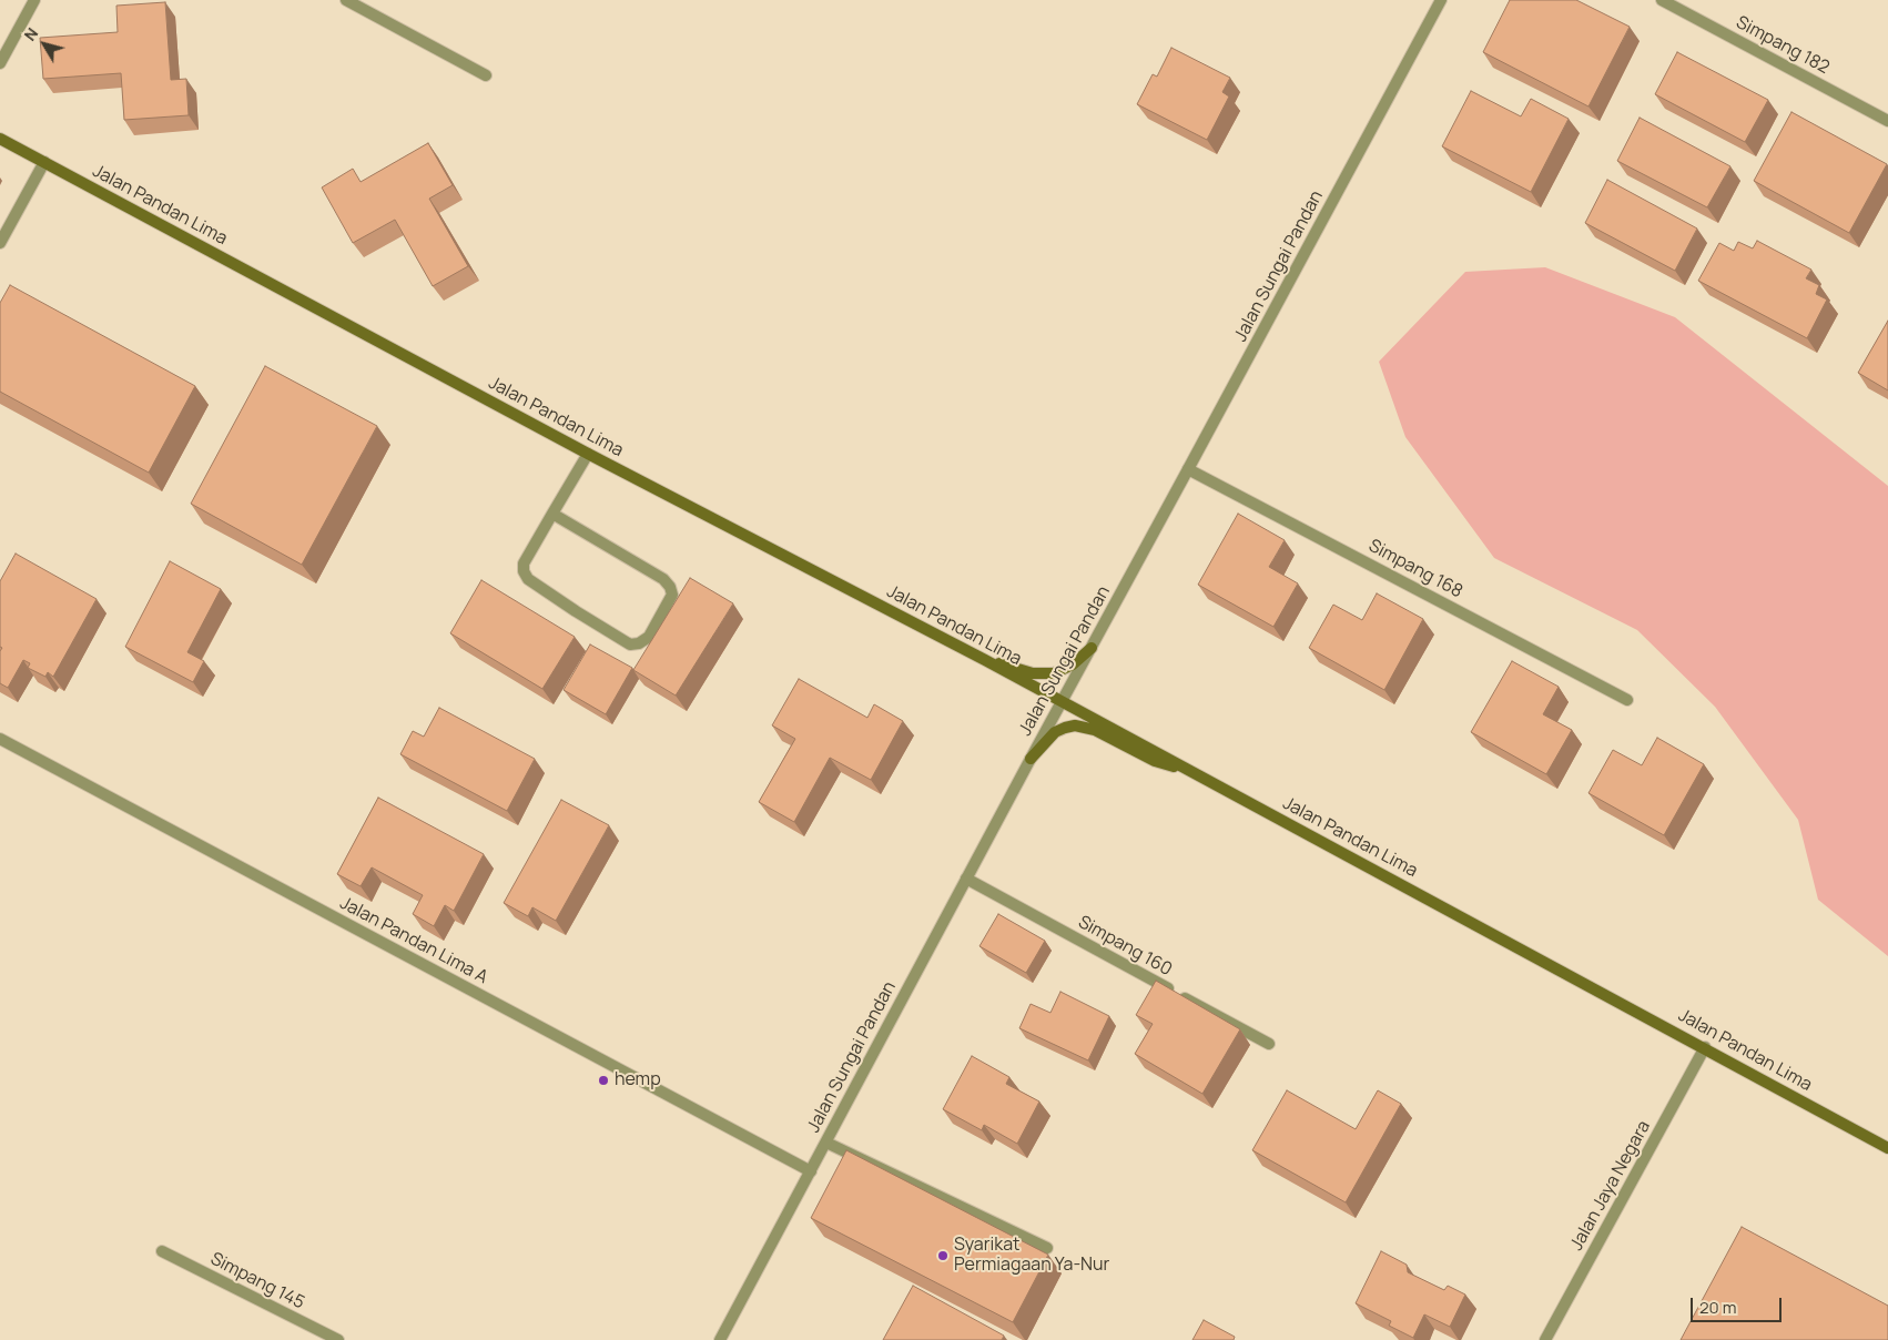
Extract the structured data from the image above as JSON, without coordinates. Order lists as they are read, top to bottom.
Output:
{
  "streets": {
    "main road": ["Jalan Pandan Lima"],
    "street": [
      "Simpang 182",
      "Jalan Sungai Pandan",
      "Simpang 168",
      "Jalan Pandan Lima A",
      "Simpang 160",
      "Jalan Jaya Negara",
      "Simpang 145"
    ]
  },
  "crossings": [
    ["Jalan Pandan Lima", "Jalan Sungai Pandan"],
    ["Jalan Pandan Lima", "Jalan Jaya Negara"],
    ["Jalan Sungai Pandan", "Simpang 168"],
    ["Jalan Sungai Pandan", "Jalan Pandan Lima A"],
    ["Jalan Sungai Pandan", "Simpang 160"]
  ],
  "places": ["hemp", "Syarikat Permiagaan Ya-Nur"],
  "scale_bar": "20 m",
  "north": "top left"
}
